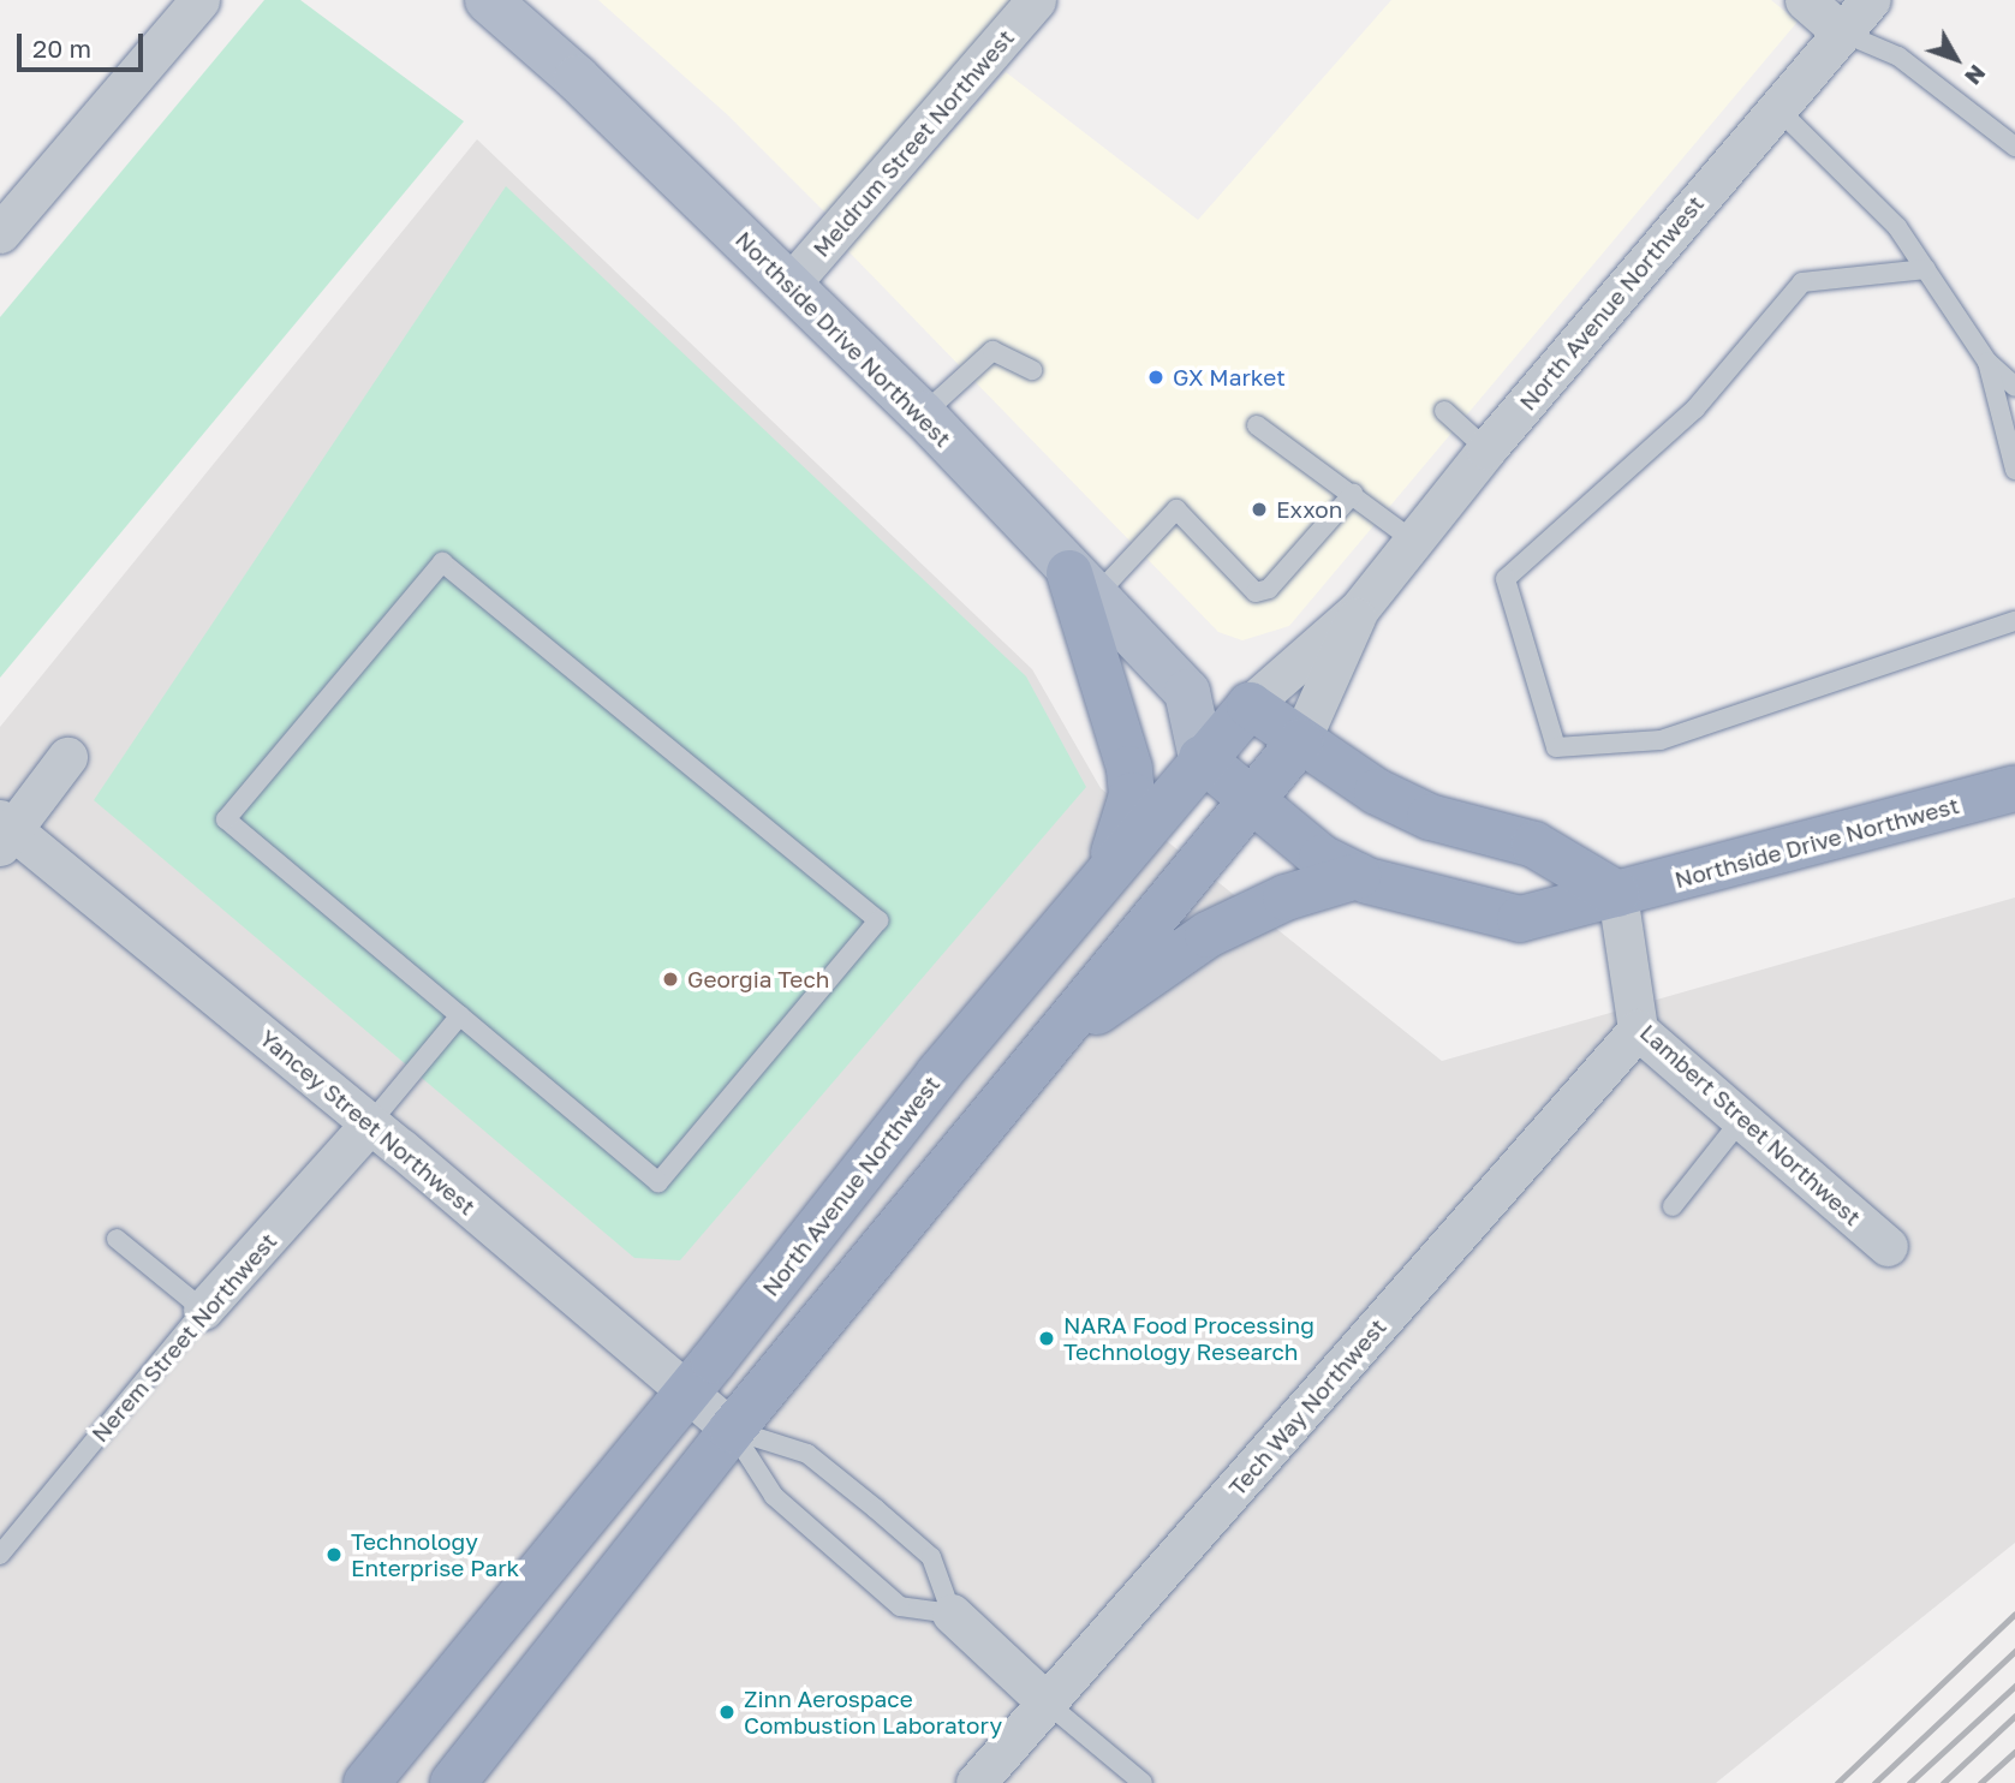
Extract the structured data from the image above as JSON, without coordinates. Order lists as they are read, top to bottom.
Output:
{
  "streets": {
    "highway": ["North Avenue Northwest", "Northside Drive Northwest"],
    "street": [
      "Meldrum Street Northwest",
      "Yancey Street Northwest",
      "Lambert Street Northwest",
      "Nerem Street Northwest",
      "Tech Way Northwest"
    ]
  },
  "crossings": [
    ["Meldrum Street Northwest", "Northside Drive Northwest"],
    ["North Avenue Northwest", "Northside Drive Northwest"],
    ["North Avenue Northwest", "Yancey Street Northwest"],
    ["Northside Drive Northwest", "Lambert Street Northwest"],
    ["Yancey Street Northwest", "Nerem Street Northwest"],
    ["Lambert Street Northwest", "Tech Way Northwest"]
  ],
  "places": [
    "GX Market",
    "Exxon",
    "Georgia Tech",
    "NARA Food Processing Technology Research",
    "Technology Enterprise Park",
    "Zinn Aerospace Combustion Laboratory"
  ],
  "scale_bar": "20 m",
  "north": "bottom right"
}
